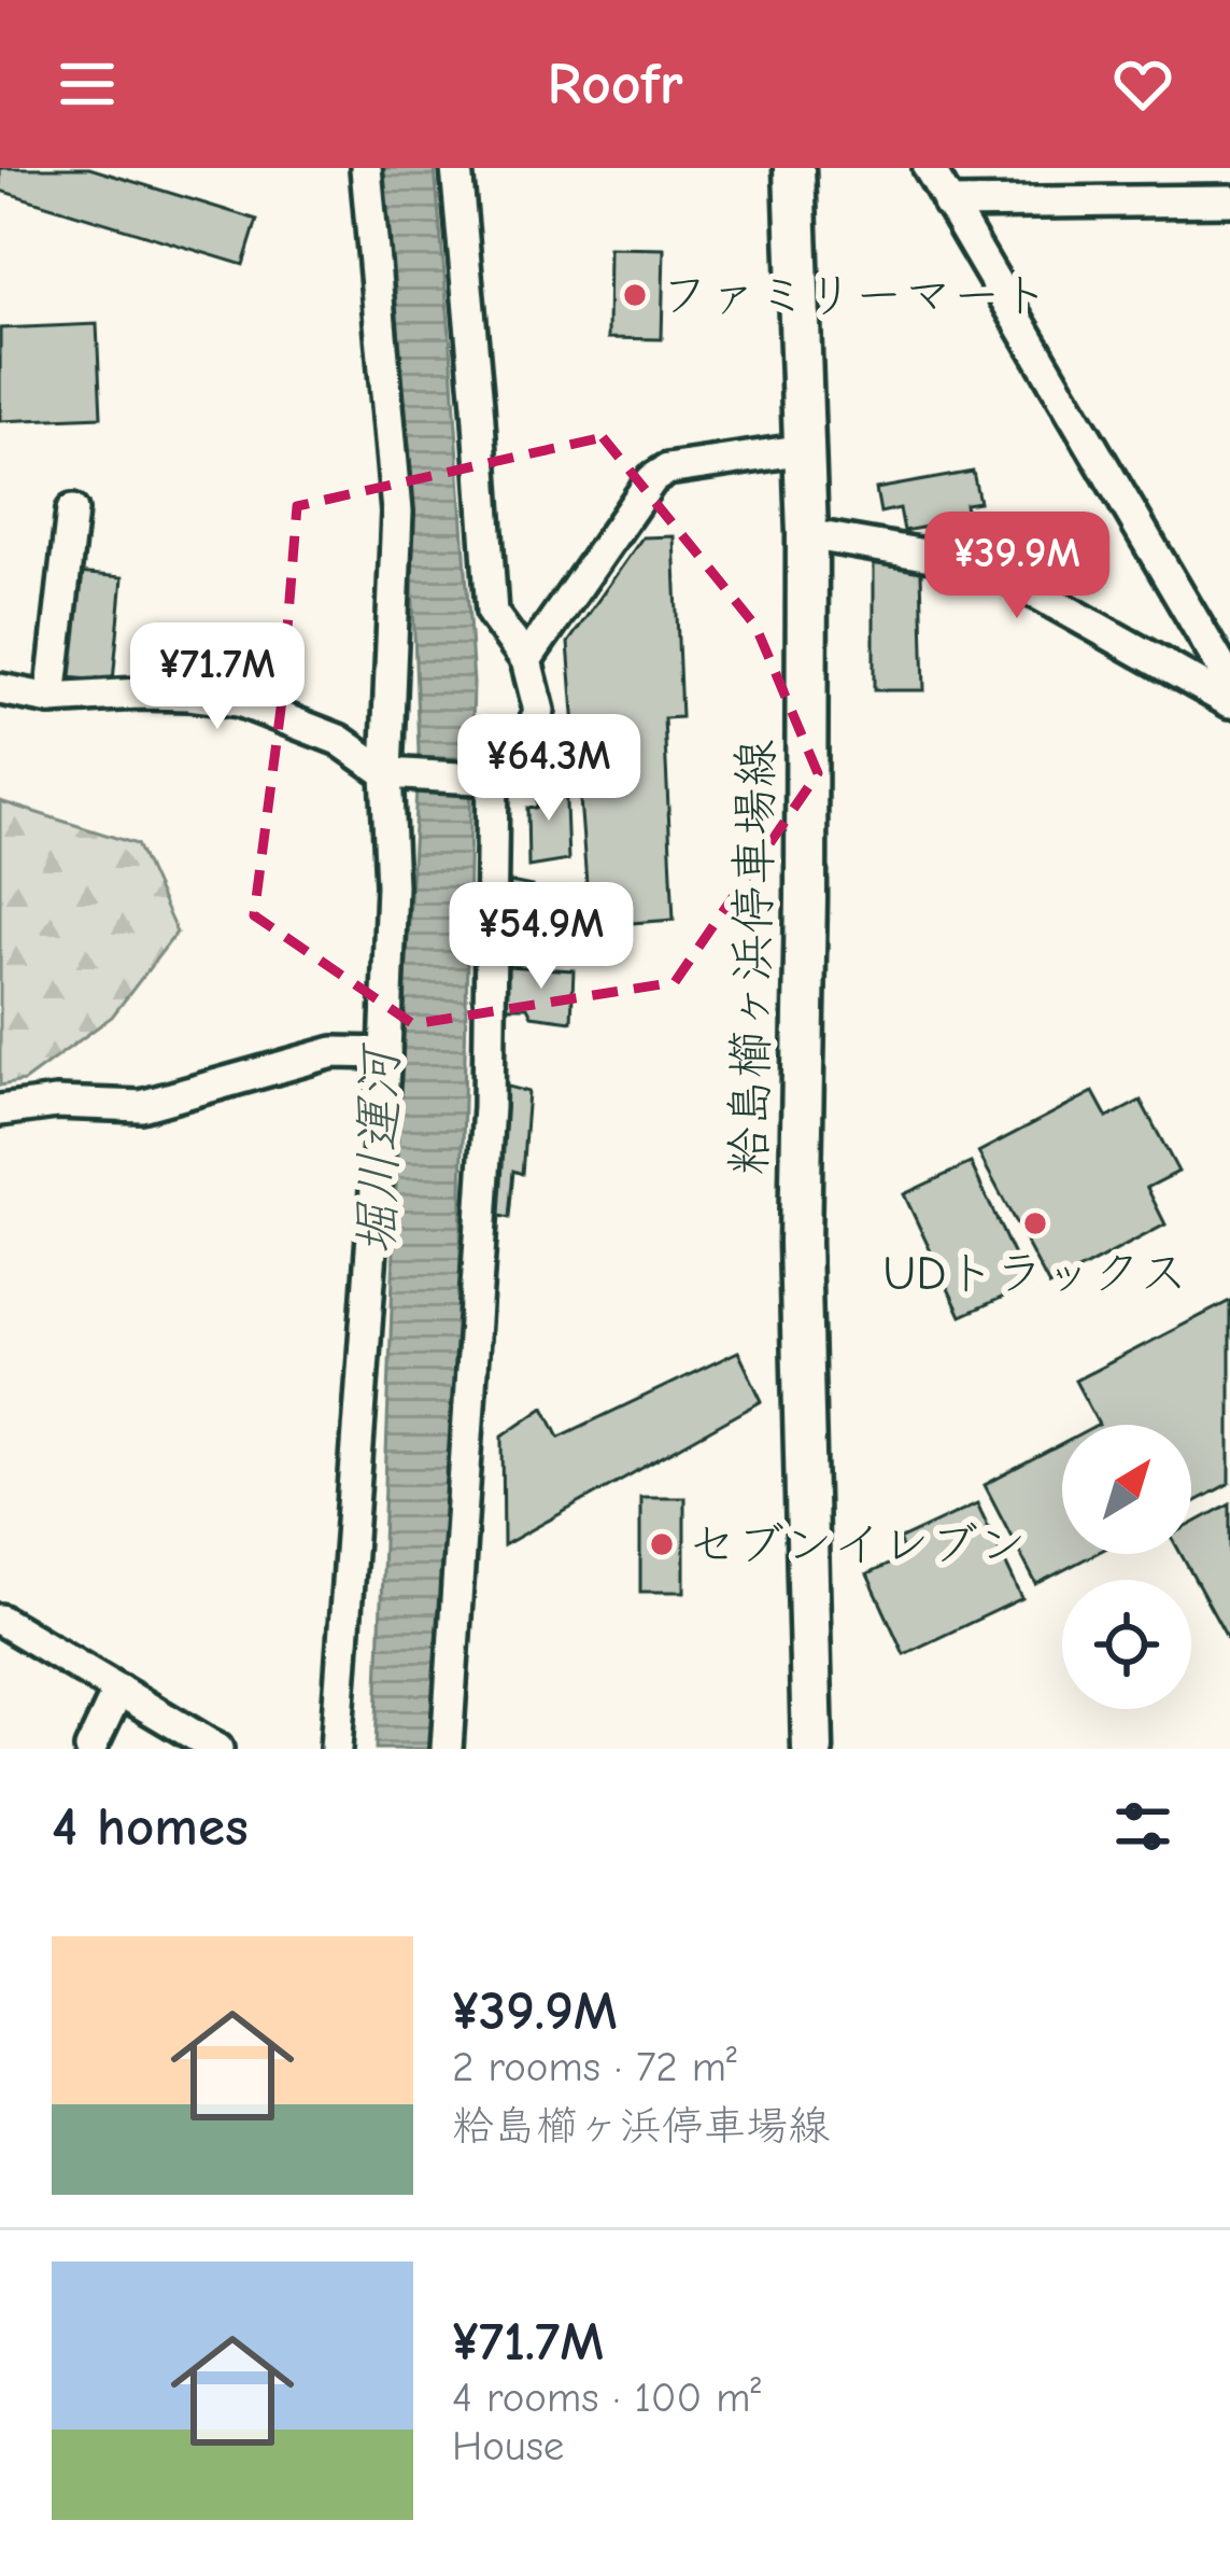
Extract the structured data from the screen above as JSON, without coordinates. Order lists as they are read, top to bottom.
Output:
{
  "streets": {
    "main road": ["粭島櫛ヶ浜停車場線"]
  },
  "water": ["堀川運河"],
  "places": ["ファミリーマート", "UDトラックス", "セブンイレブン"],
  "north": "top right",
  "page": {
    "header": "Roofr",
    "price": [
      "¥39.9M",
      "¥71.7M",
      "¥64.3M",
      "¥54.9M"
    ],
    "heading": "4 homes",
    "list": [
      {
        "name": "¥39.9M",
        "note": "2 rooms · 72 m² · 粭島櫛ヶ浜停車場線"
      },
      {
        "name": "¥71.7M",
        "note": "4 rooms · 100 m² · House"
      }
    ]
  }
}
